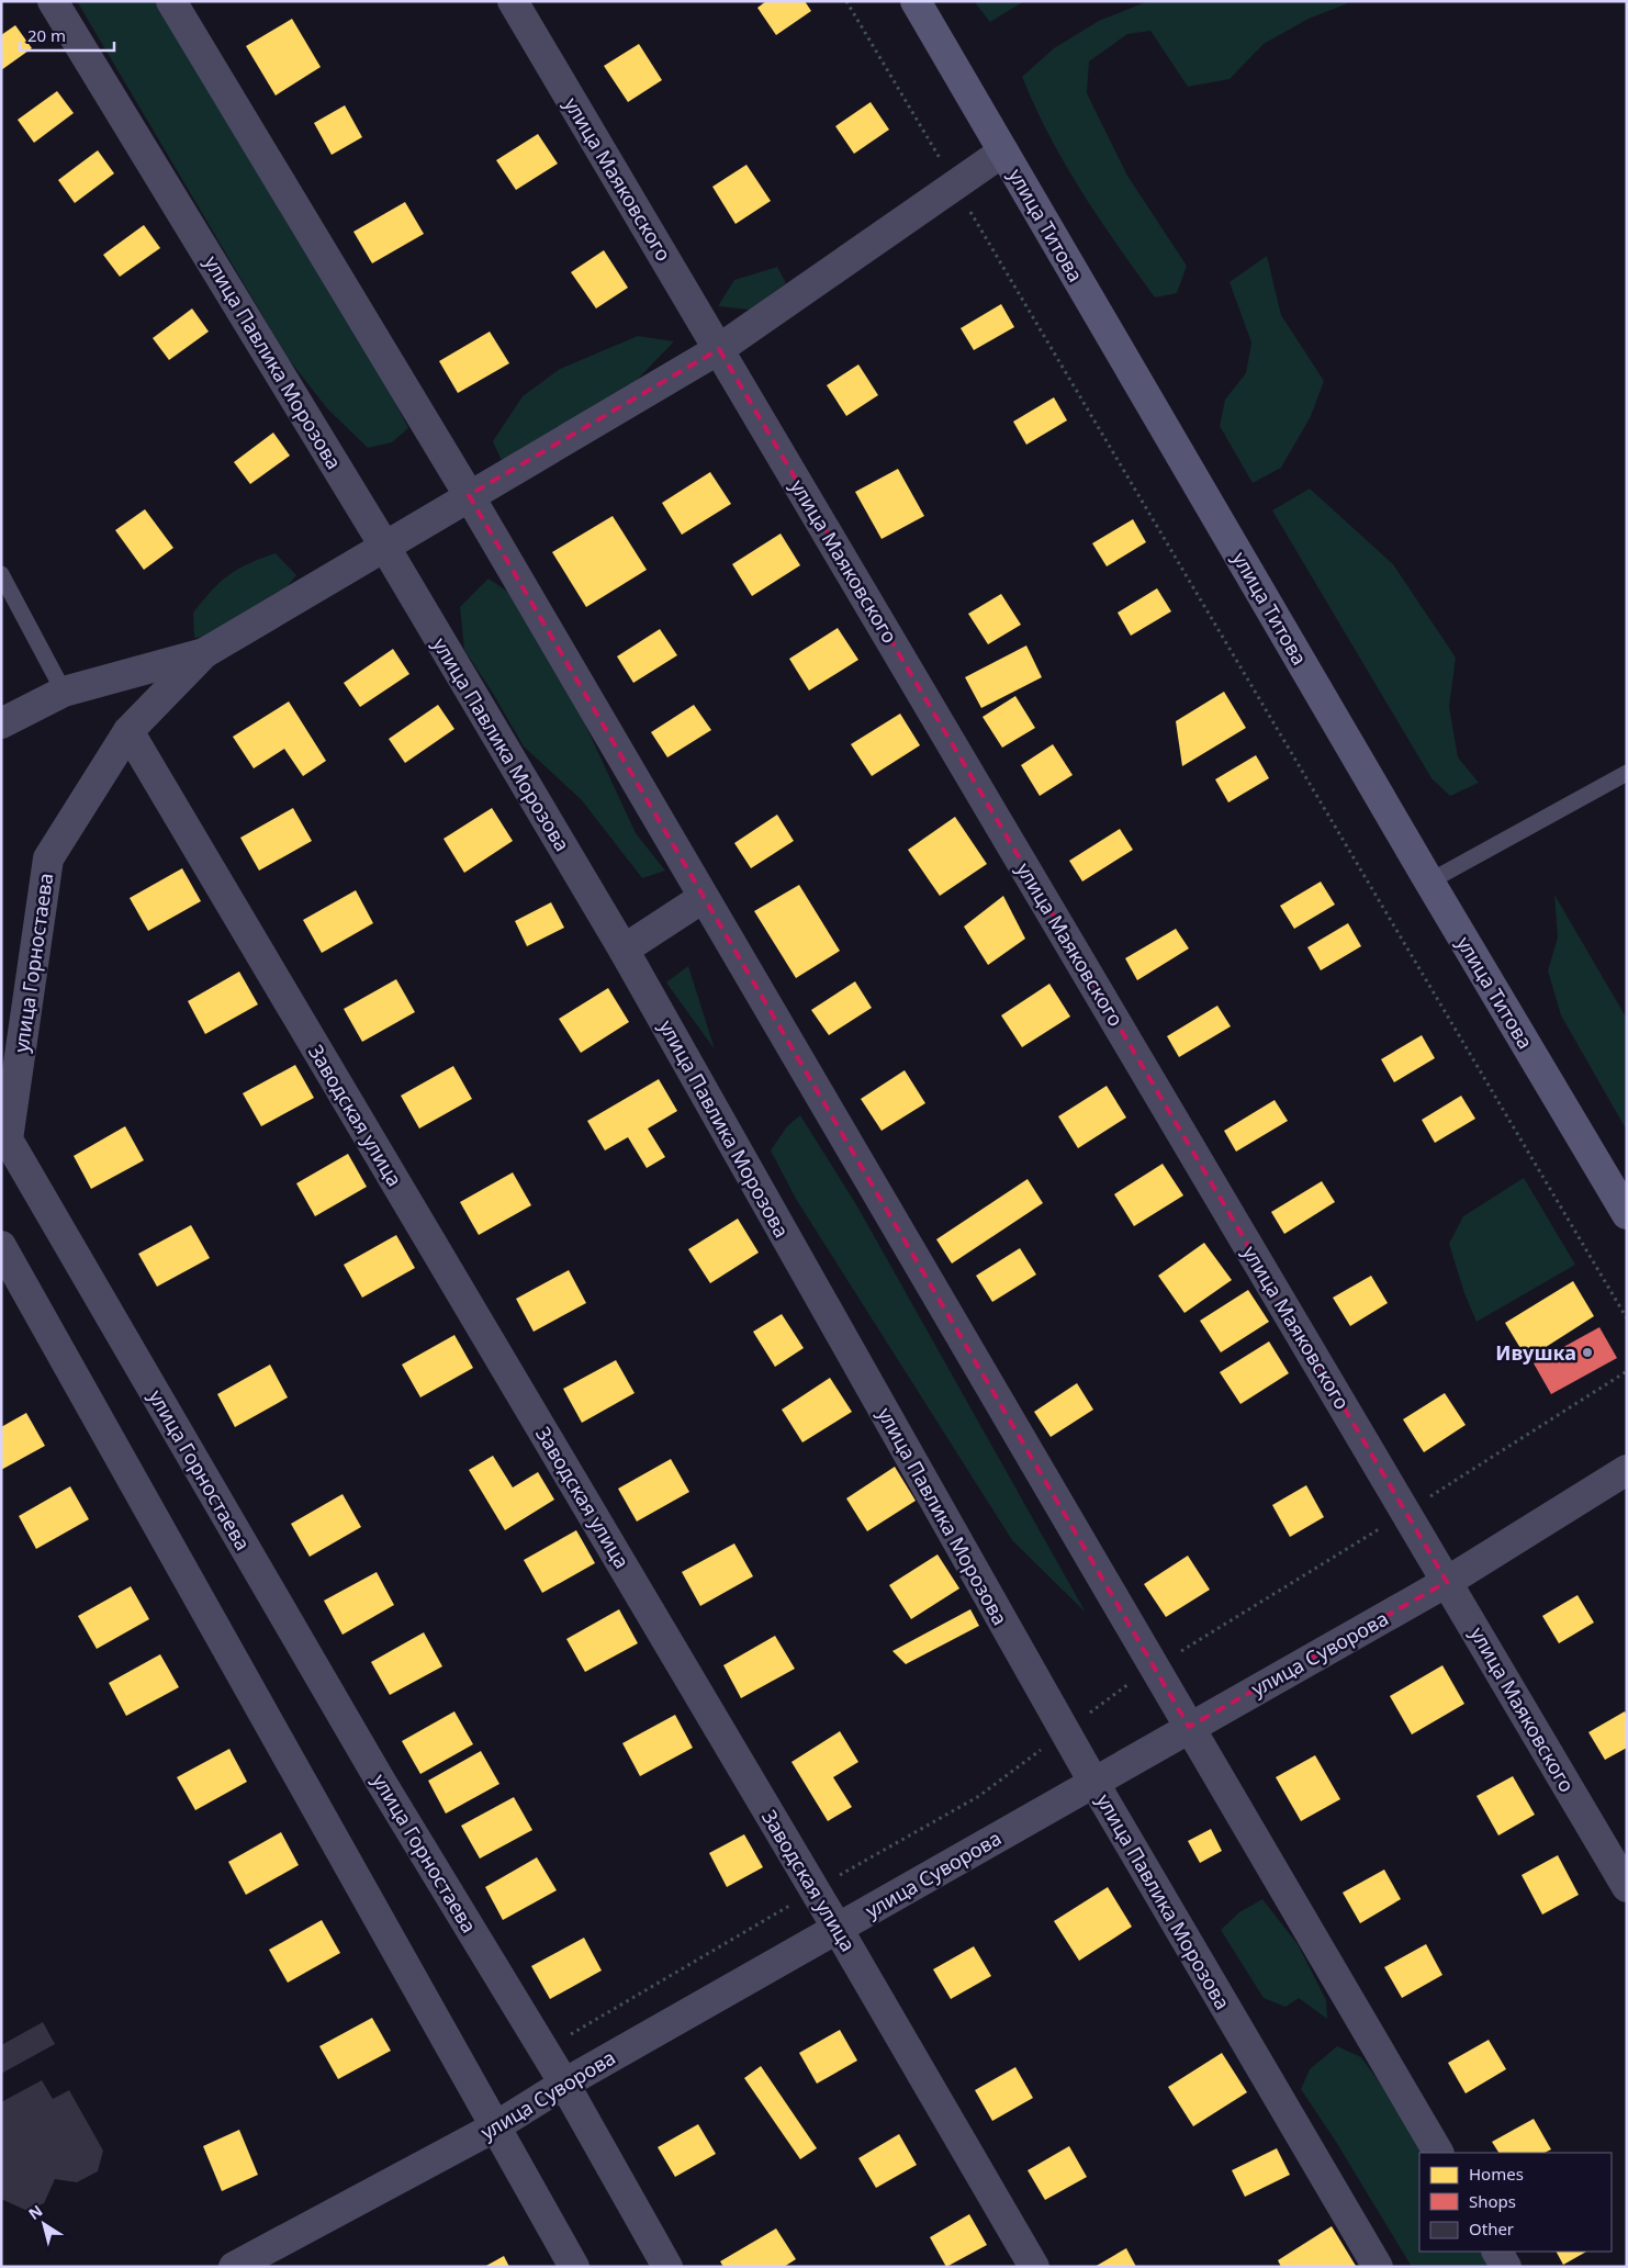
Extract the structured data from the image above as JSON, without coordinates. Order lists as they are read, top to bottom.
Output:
{
  "streets": {
    "main road": ["улица Титова"],
    "street": [
      "улица Маяковского",
      "улица Павлика Морозова",
      "улица Горностаева",
      "Заводская улица",
      "улица Суворова"
    ]
  },
  "crossings": [
    ["улица Маяковского", "улица Суворова"],
    ["улица Павлика Морозова", "улица Суворова"],
    ["улица Горностаева", "Заводская улица"],
    ["улица Горностаева", "улица Суворова"],
    ["Заводская улица", "улица Суворова"]
  ],
  "places": ["Ивушка"],
  "legend": ["Homes", "Shops", "Other"],
  "scale_bar": "20 m",
  "north": "top left"
}
